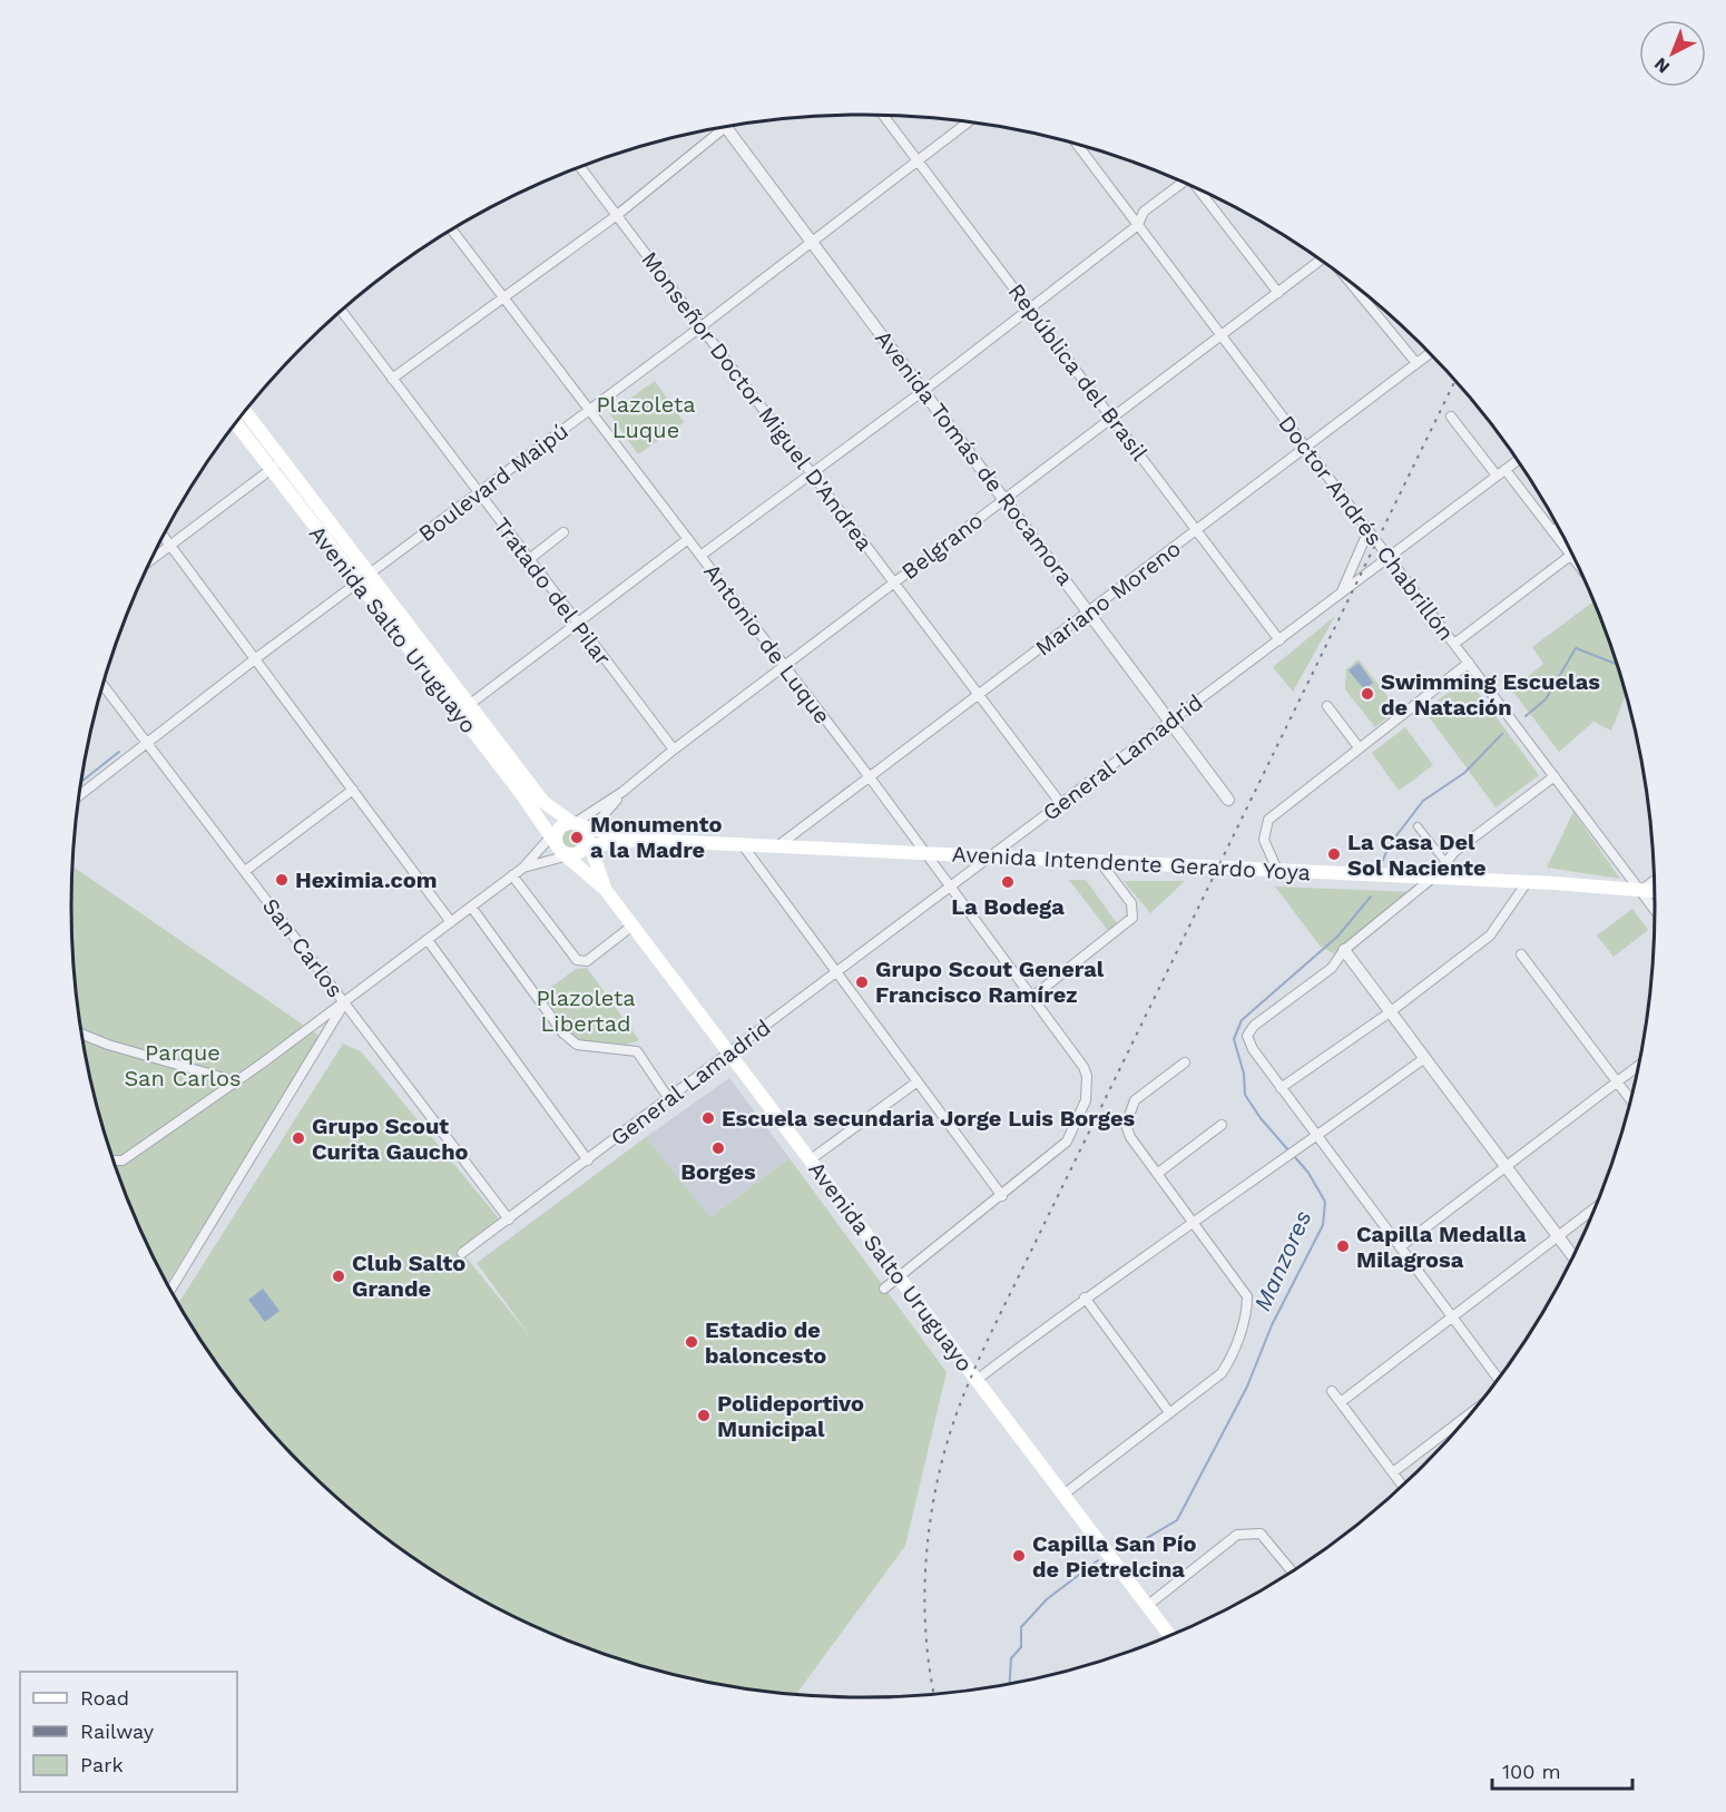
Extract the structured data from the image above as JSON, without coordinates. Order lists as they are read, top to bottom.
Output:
{
  "streets": {
    "main road": ["Avenida Salto Uruguayo", "Avenida Intendente Gerardo Yoya"],
    "street": [
      "República del Brasil",
      "Monseñor Doctor Miguel D'Andrea",
      "Avenida Tomás de Rocamora",
      "Boulevard Maipú",
      "Doctor Andrés Chabrillón",
      "Belgrano",
      "Tratado del Pilar",
      "Mariano Moreno",
      "Antonio de Luque",
      "General Lamadrid",
      "San Carlos"
    ]
  },
  "crossings": [
    ["República del Brasil", "Boulevard Maipú"],
    ["República del Brasil", "Belgrano"],
    ["República del Brasil", "Mariano Moreno"],
    ["República del Brasil", "General Lamadrid"],
    ["Monseñor Doctor Miguel D'Andrea", "Boulevard Maipú"],
    ["Monseñor Doctor Miguel D'Andrea", "Belgrano"],
    ["Monseñor Doctor Miguel D'Andrea", "Mariano Moreno"],
    ["Monseñor Doctor Miguel D'Andrea", "General Lamadrid"],
    ["Avenida Tomás de Rocamora", "Boulevard Maipú"],
    ["Avenida Tomás de Rocamora", "Belgrano"],
    ["Avenida Tomás de Rocamora", "Mariano Moreno"],
    ["Avenida Tomás de Rocamora", "General Lamadrid"],
    ["Boulevard Maipú", "Tratado del Pilar"],
    ["Boulevard Maipú", "Avenida Salto Uruguayo"],
    ["Boulevard Maipú", "Antonio de Luque"],
    ["Boulevard Maipú", "San Carlos"],
    ["Doctor Andrés Chabrillón", "Belgrano"],
    ["Doctor Andrés Chabrillón", "Mariano Moreno"],
    ["Doctor Andrés Chabrillón", "General Lamadrid"],
    ["Doctor Andrés Chabrillón", "Avenida Intendente Gerardo Yoya"],
    ["Belgrano", "Tratado del Pilar"],
    ["Belgrano", "Avenida Salto Uruguayo"],
    ["Belgrano", "Antonio de Luque"],
    ["Belgrano", "Avenida Intendente Gerardo Yoya"],
    ["Mariano Moreno", "Antonio de Luque"],
    ["Mariano Moreno", "Avenida Intendente Gerardo Yoya"],
    ["Avenida Salto Uruguayo", "General Lamadrid"],
    ["Avenida Salto Uruguayo", "Avenida Intendente Gerardo Yoya"],
    ["Antonio de Luque", "General Lamadrid"],
    ["Antonio de Luque", "Avenida Intendente Gerardo Yoya"],
    ["General Lamadrid", "Avenida Intendente Gerardo Yoya"],
    ["General Lamadrid", "San Carlos"]
  ],
  "water": ["Manzores"],
  "parks": ["Plazoleta Luque", "Plazoleta Libertad", "Parque San Carlos"],
  "places": [
    "Swimming Escuelas de Natación",
    "Monumento a la Madre",
    "La Casa Del Sol Naciente",
    "Heximia.com",
    "La Bodega",
    "Grupo Scout General Francisco Ramírez",
    "Escuela secundaria Jorge Luis Borges",
    "Grupo Scout Curita Gaucho",
    "Borges",
    "Capilla Medalla Milagrosa",
    "Club Salto Grande",
    "Estadio de baloncesto",
    "Polideportivo Municipal",
    "Capilla San Pío de Pietrelcina"
  ],
  "legend": ["Road", "Railway", "Park"],
  "scale_bar": "100 m",
  "north": "bottom left"
}
